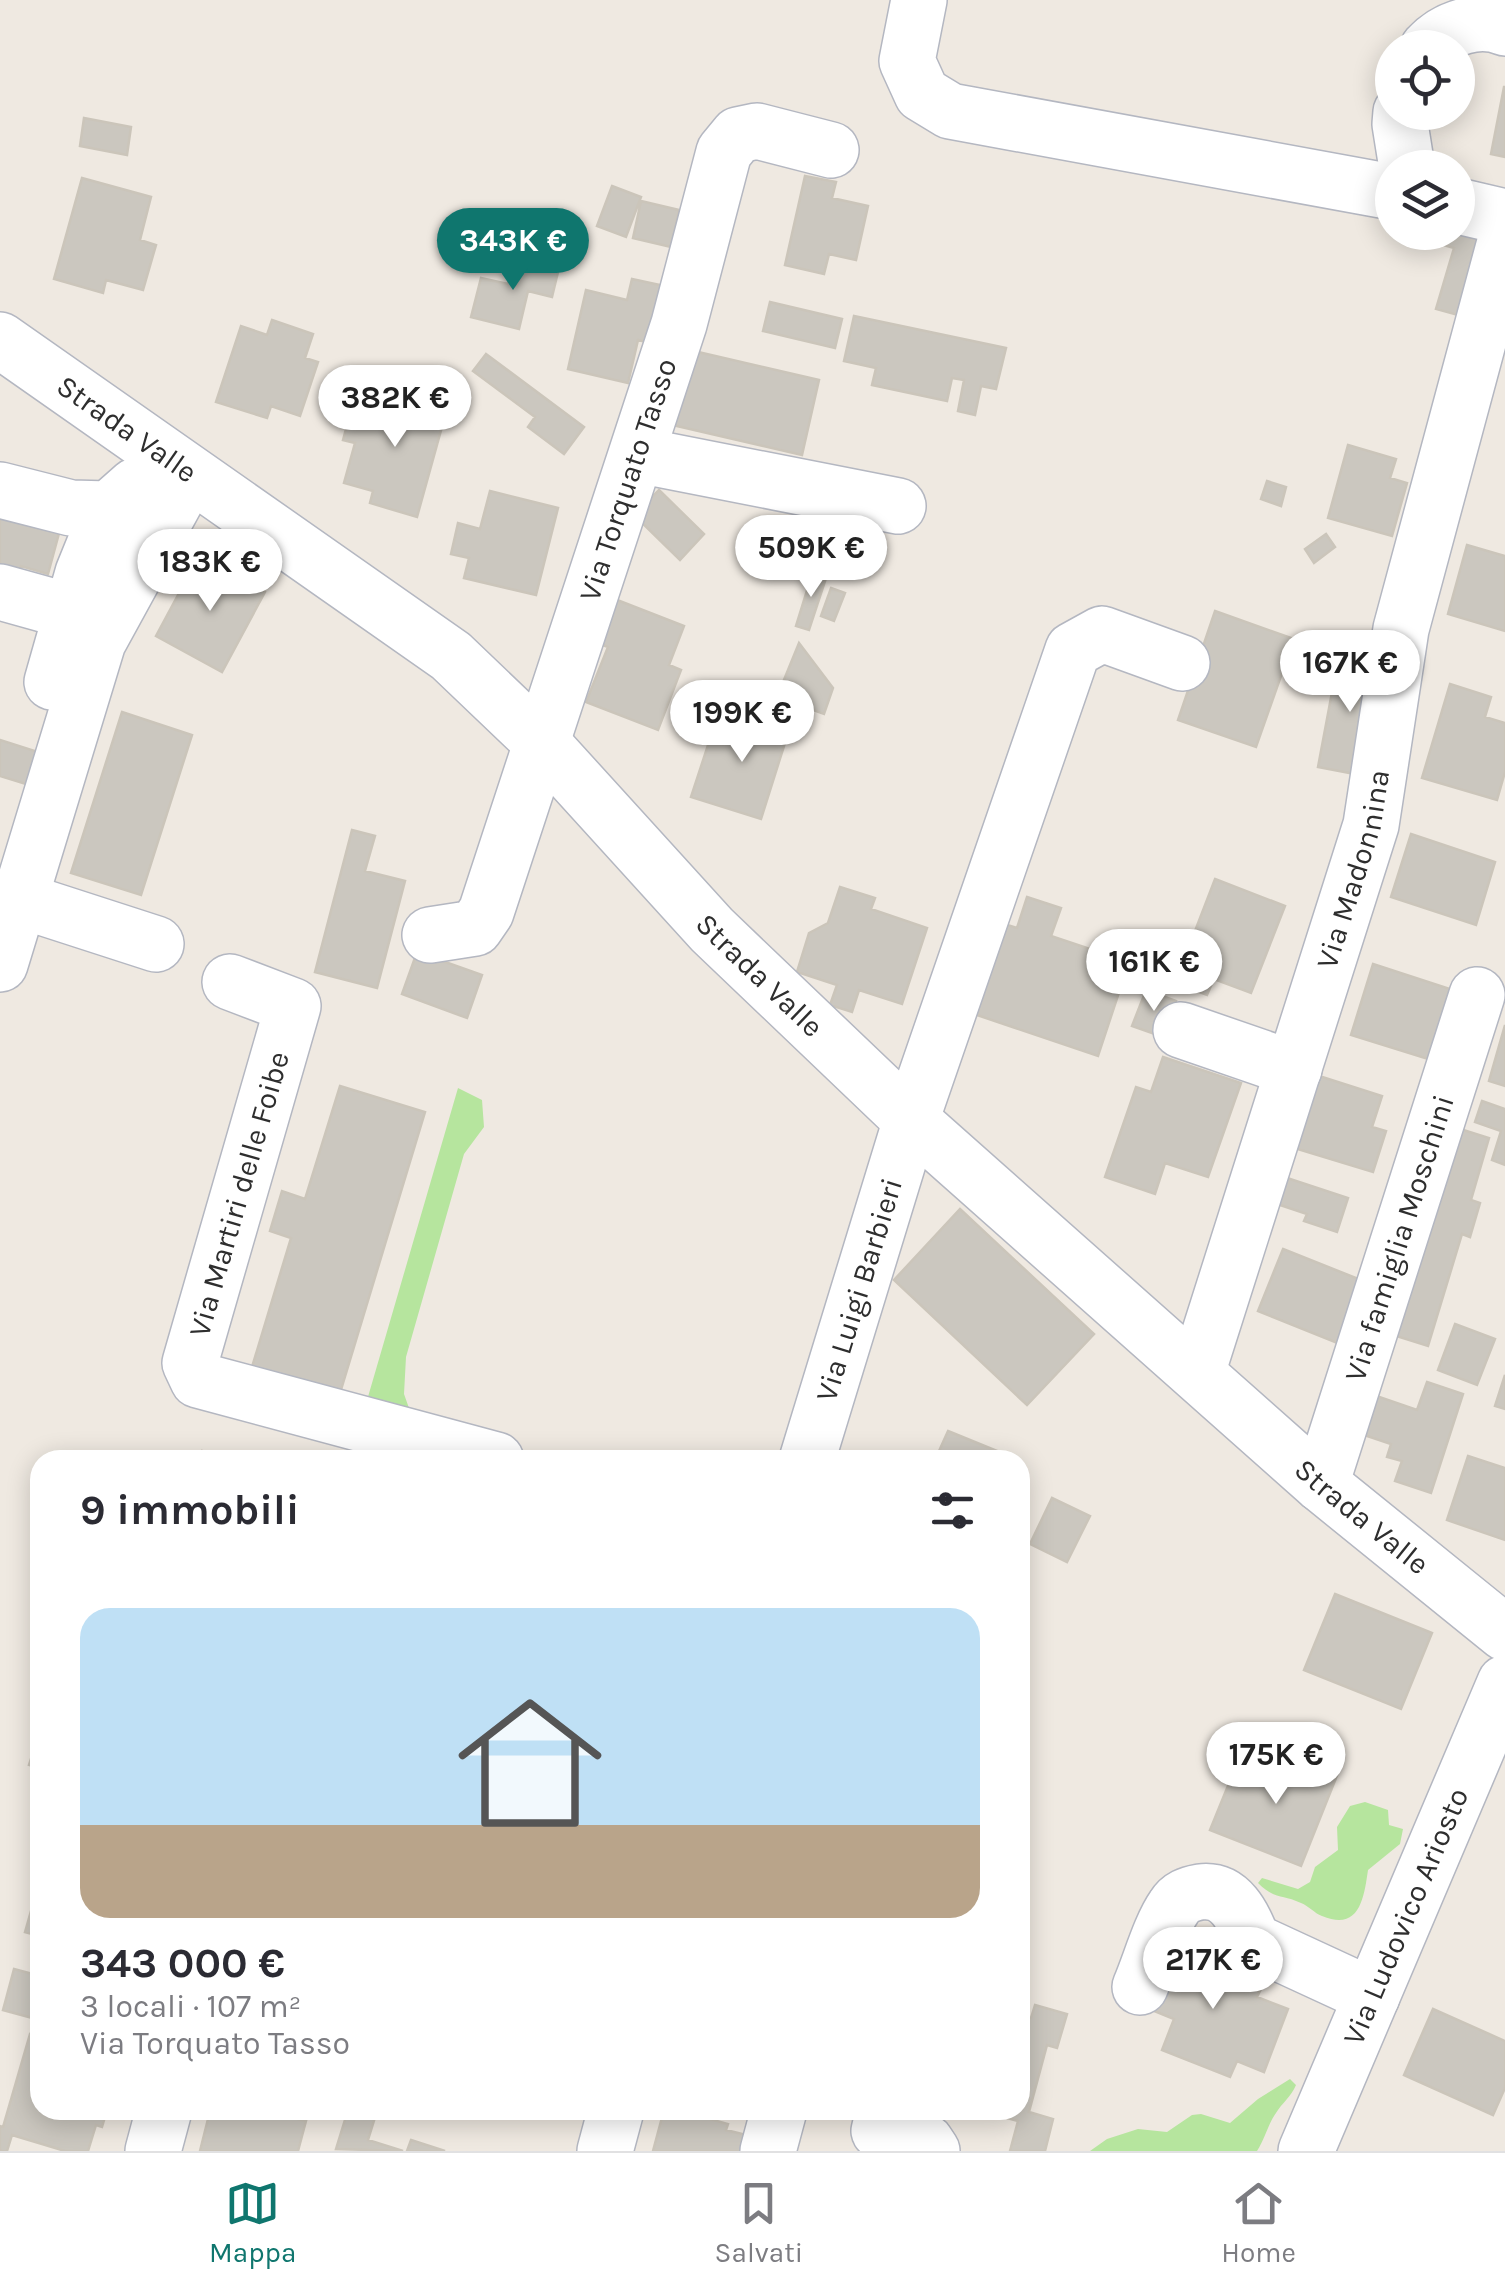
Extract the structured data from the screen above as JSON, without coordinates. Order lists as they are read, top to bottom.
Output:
{
  "streets": {
    "street": [
      "Strada Valle",
      "Via Torquato Tasso",
      "Via Madonnina",
      "Via Martiri delle Foibe",
      "Via famiglia Moschini",
      "Via Luigi Barbieri",
      "Via Ludovico Ariosto"
    ]
  },
  "crossings": [
    ["Strada Valle", "Via Torquato Tasso"],
    ["Strada Valle", "Via Madonnina"],
    ["Strada Valle", "Via famiglia Moschini"],
    ["Strada Valle", "Via Luigi Barbieri"]
  ],
  "page": {
    "price": [
      "343K €",
      "382K €",
      "509K €",
      "183K €",
      "167K €",
      "199K €",
      "161K €",
      "175K €",
      "217K €"
    ],
    "heading": "9 immobili",
    "list": [
      {
        "name": "343 000 €",
        "note": "3 locali · 107 m² · Via Torquato Tasso"
      }
    ],
    "tabs": ["Mappa", "Salvati", "Home"]
  }
}
